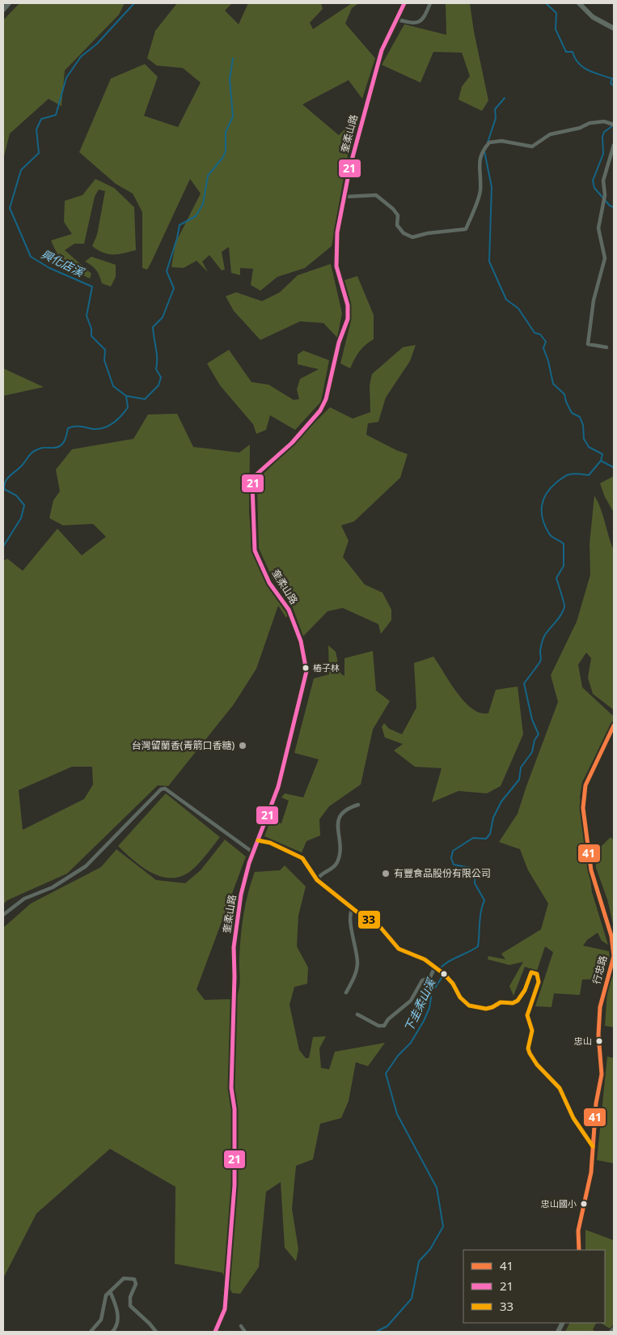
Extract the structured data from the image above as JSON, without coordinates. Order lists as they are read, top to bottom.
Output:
{
  "streets": {
    "street": ["奎柔山路", "行忠路"]
  },
  "water": ["興化店溪", "下圭柔山溪"],
  "places": [
    "樁子林",
    "台灣留蘭香(青箭口香糖)",
    "有豐食品股份有限公司",
    "忠山",
    "忠山國小"
  ],
  "lines": ["transit line 21", "transit line 41", "transit line 33"],
  "legend": ["41", "21", "33"]
}
